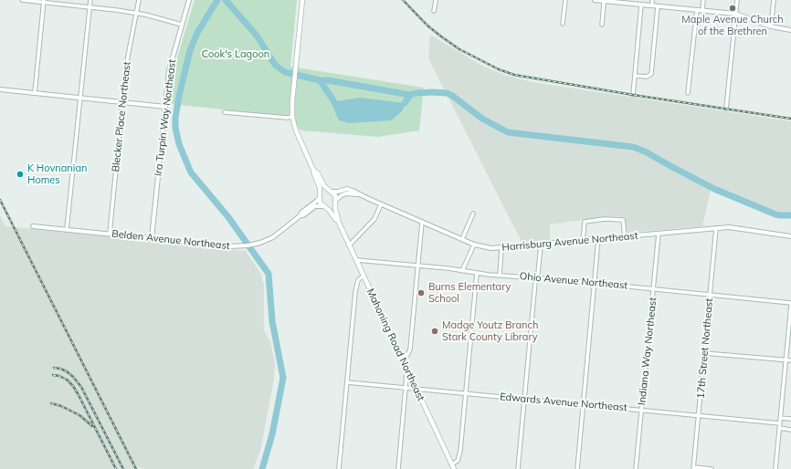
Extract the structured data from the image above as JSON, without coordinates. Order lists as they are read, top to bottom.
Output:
{
  "streets": {
    "main road": ["Mahoning Road Northeast"],
    "street": [
      "Blecker Place Northeast",
      "Ira Turpin Way Northeast",
      "Belden Avenue Northeast",
      "Harrisburg Avenue Northeast",
      "Ohio Avenue Northeast",
      "17th Street Northeast",
      "Indiana Way Northeast",
      "Edwards Avenue Northeast"
    ]
  },
  "crossings": [
    ["Blecker Place Northeast", "Belden Avenue Northeast"],
    ["Ira Turpin Way Northeast", "Belden Avenue Northeast"],
    ["Belden Avenue Northeast", "Harrisburg Avenue Northeast"],
    ["Belden Avenue Northeast", "Mahoning Road Northeast"],
    ["Harrisburg Avenue Northeast", "Mahoning Road Northeast"],
    ["Harrisburg Avenue Northeast", "17th Street Northeast"],
    ["Harrisburg Avenue Northeast", "Indiana Way Northeast"],
    ["Ohio Avenue Northeast", "Mahoning Road Northeast"],
    ["Ohio Avenue Northeast", "17th Street Northeast"],
    ["Ohio Avenue Northeast", "Indiana Way Northeast"],
    ["Mahoning Road Northeast", "Edwards Avenue Northeast"],
    ["17th Street Northeast", "Edwards Avenue Northeast"],
    ["Indiana Way Northeast", "Edwards Avenue Northeast"]
  ],
  "parks": ["Cook's Lagoon"],
  "places": [
    "Maple Avenue Church of the Brethren",
    "K Hovnanian Homes",
    "Burns Elementary School",
    "Madge Youtz Branch Stark County Library"
  ]
}
